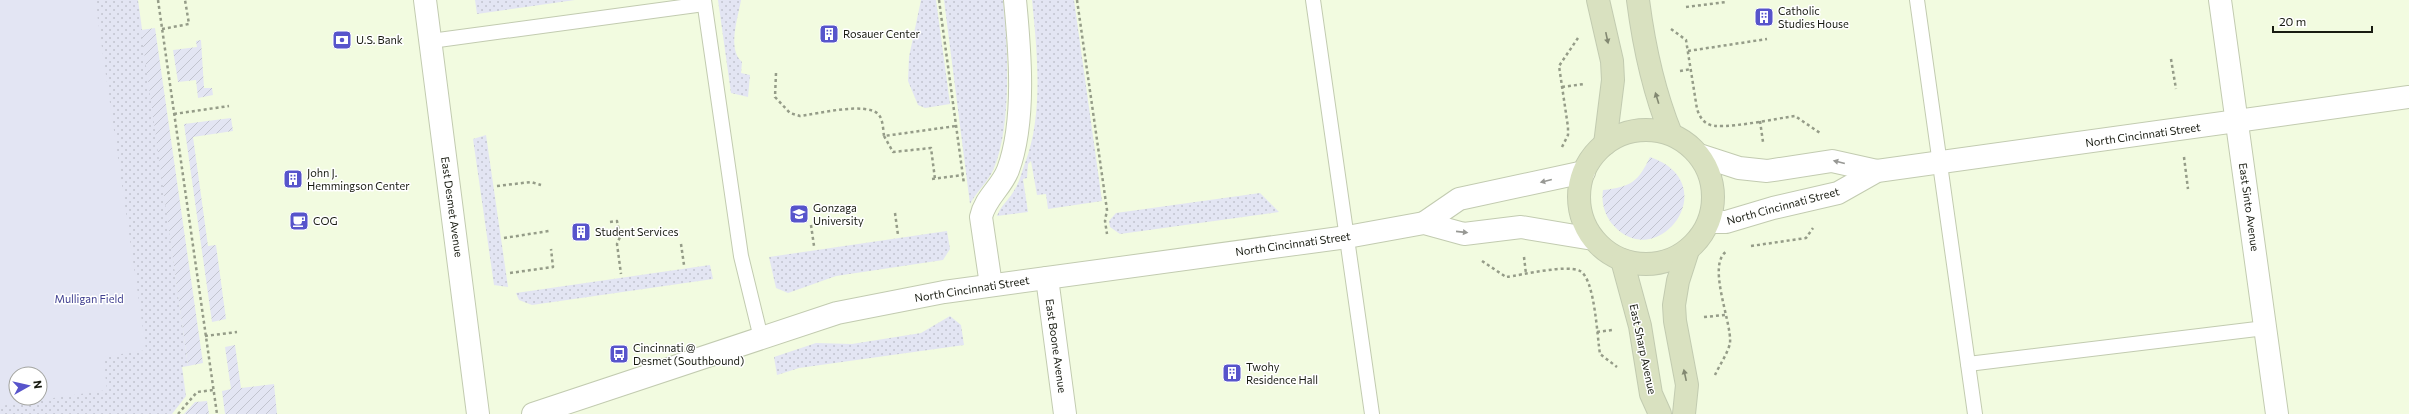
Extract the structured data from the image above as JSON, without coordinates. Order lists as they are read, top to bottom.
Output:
{
  "streets": {
    "street": [
      "North Cincinnati Street",
      "East Desmet Avenue",
      "East Sinto Avenue",
      "East Boone Avenue",
      "East Sharp Avenue"
    ]
  },
  "crossings": [
    ["North Cincinnati Street", "East Sinto Avenue"],
    ["North Cincinnati Street", "East Boone Avenue"],
    ["North Cincinnati Street", "East Sharp Avenue"]
  ],
  "parks": ["Mulligan Field"],
  "places": {
    "building": [
      "Catholic Studies House",
      "Rosauer Center",
      "John J. Hemmingson Center",
      "Student Services",
      "Twohy Residence Hall"
    ],
    "bank": ["U.S. Bank"],
    "school or university": ["Gonzaga University"],
    "cafe": ["COG"],
    "bus stop": ["Cincinnati @ Desmet (Southbound)"]
  },
  "scale_bar": "20 m",
  "north": "right"
}
